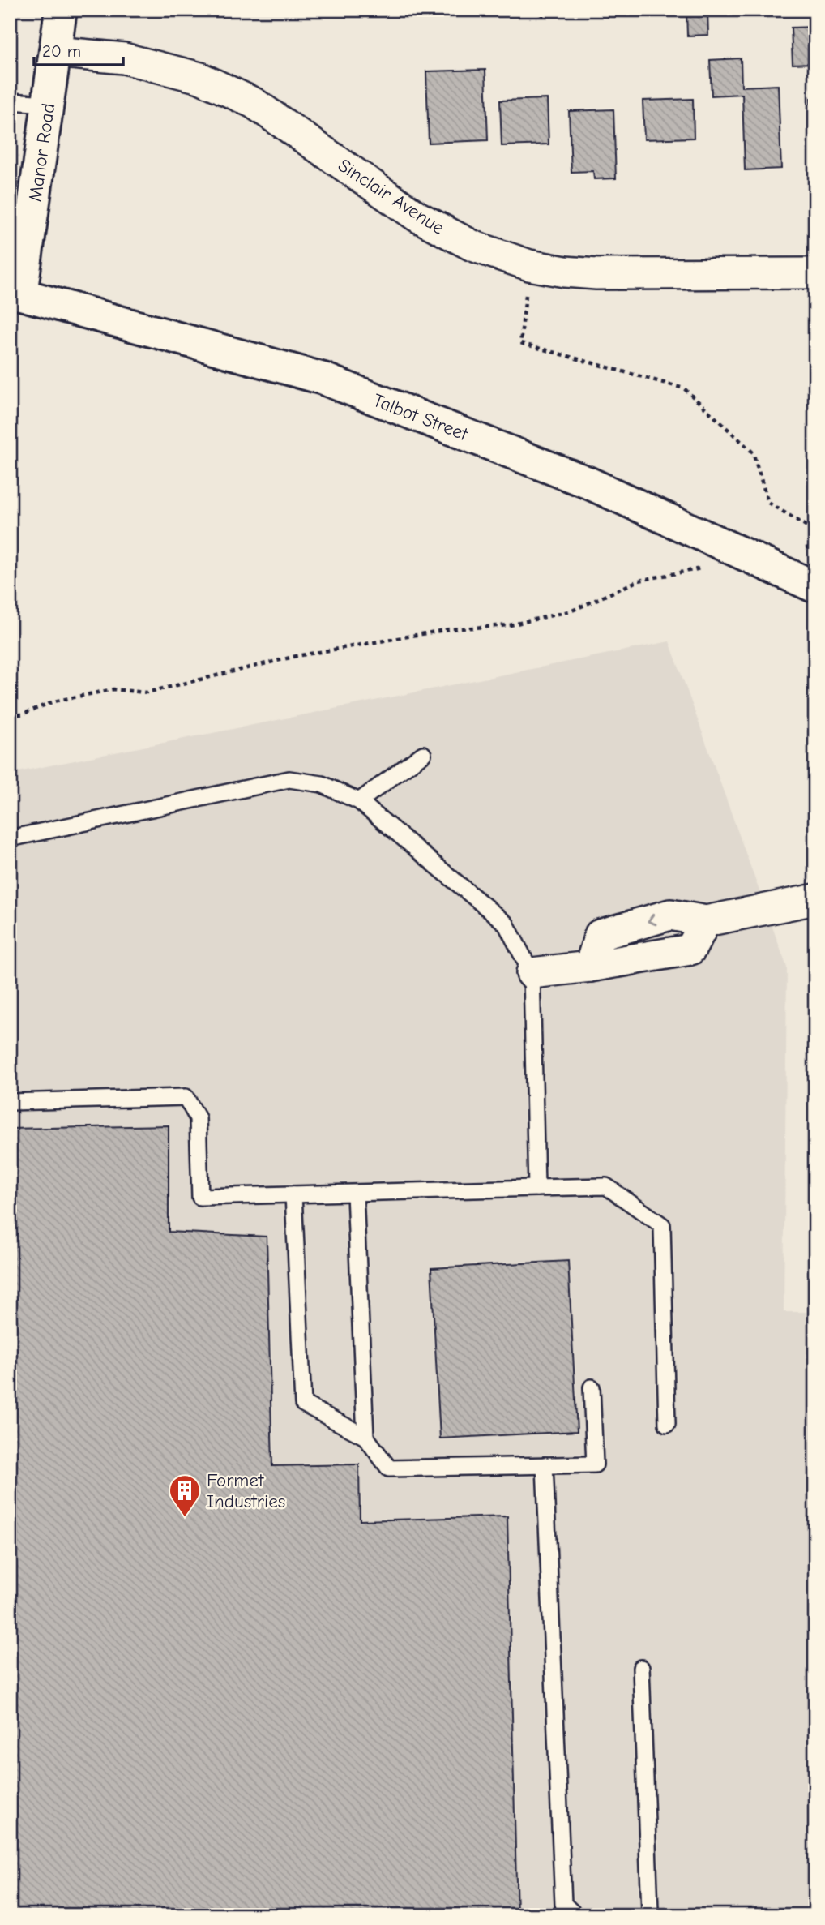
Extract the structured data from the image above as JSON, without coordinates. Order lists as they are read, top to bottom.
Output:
{
  "streets": {
    "main road": ["Manor Road", "Talbot Street"],
    "street": ["Sinclair Avenue"]
  },
  "crossings": [
    ["Manor Road", "Sinclair Avenue"],
    ["Manor Road", "Talbot Street"]
  ],
  "places": {
    "building": ["Formet Industries"]
  },
  "scale_bar": "20 m"
}
